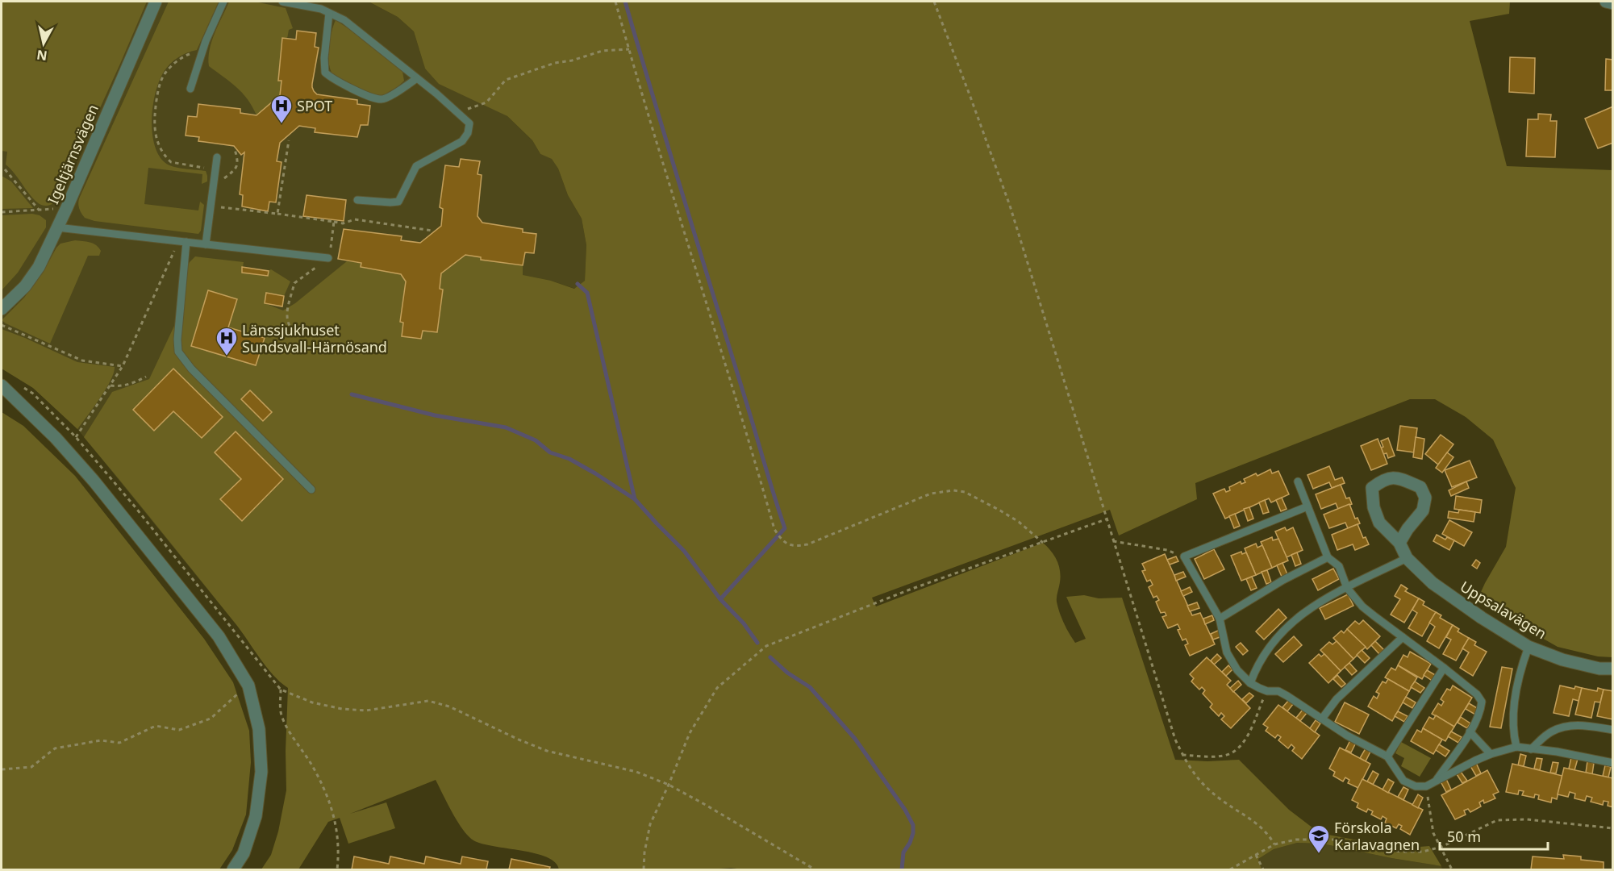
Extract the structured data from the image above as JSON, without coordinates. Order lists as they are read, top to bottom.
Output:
{
  "streets": {
    "street": ["Igeltjärnsvägen", "Uppsalavägen"]
  },
  "places": {
    "hospital": ["SPOT", "Länssjukhuset Sundsvall-Härnösand"],
    "school or university": ["Förskola Karlavagnen"]
  },
  "scale_bar": "50 m",
  "north": "bottom"
}
